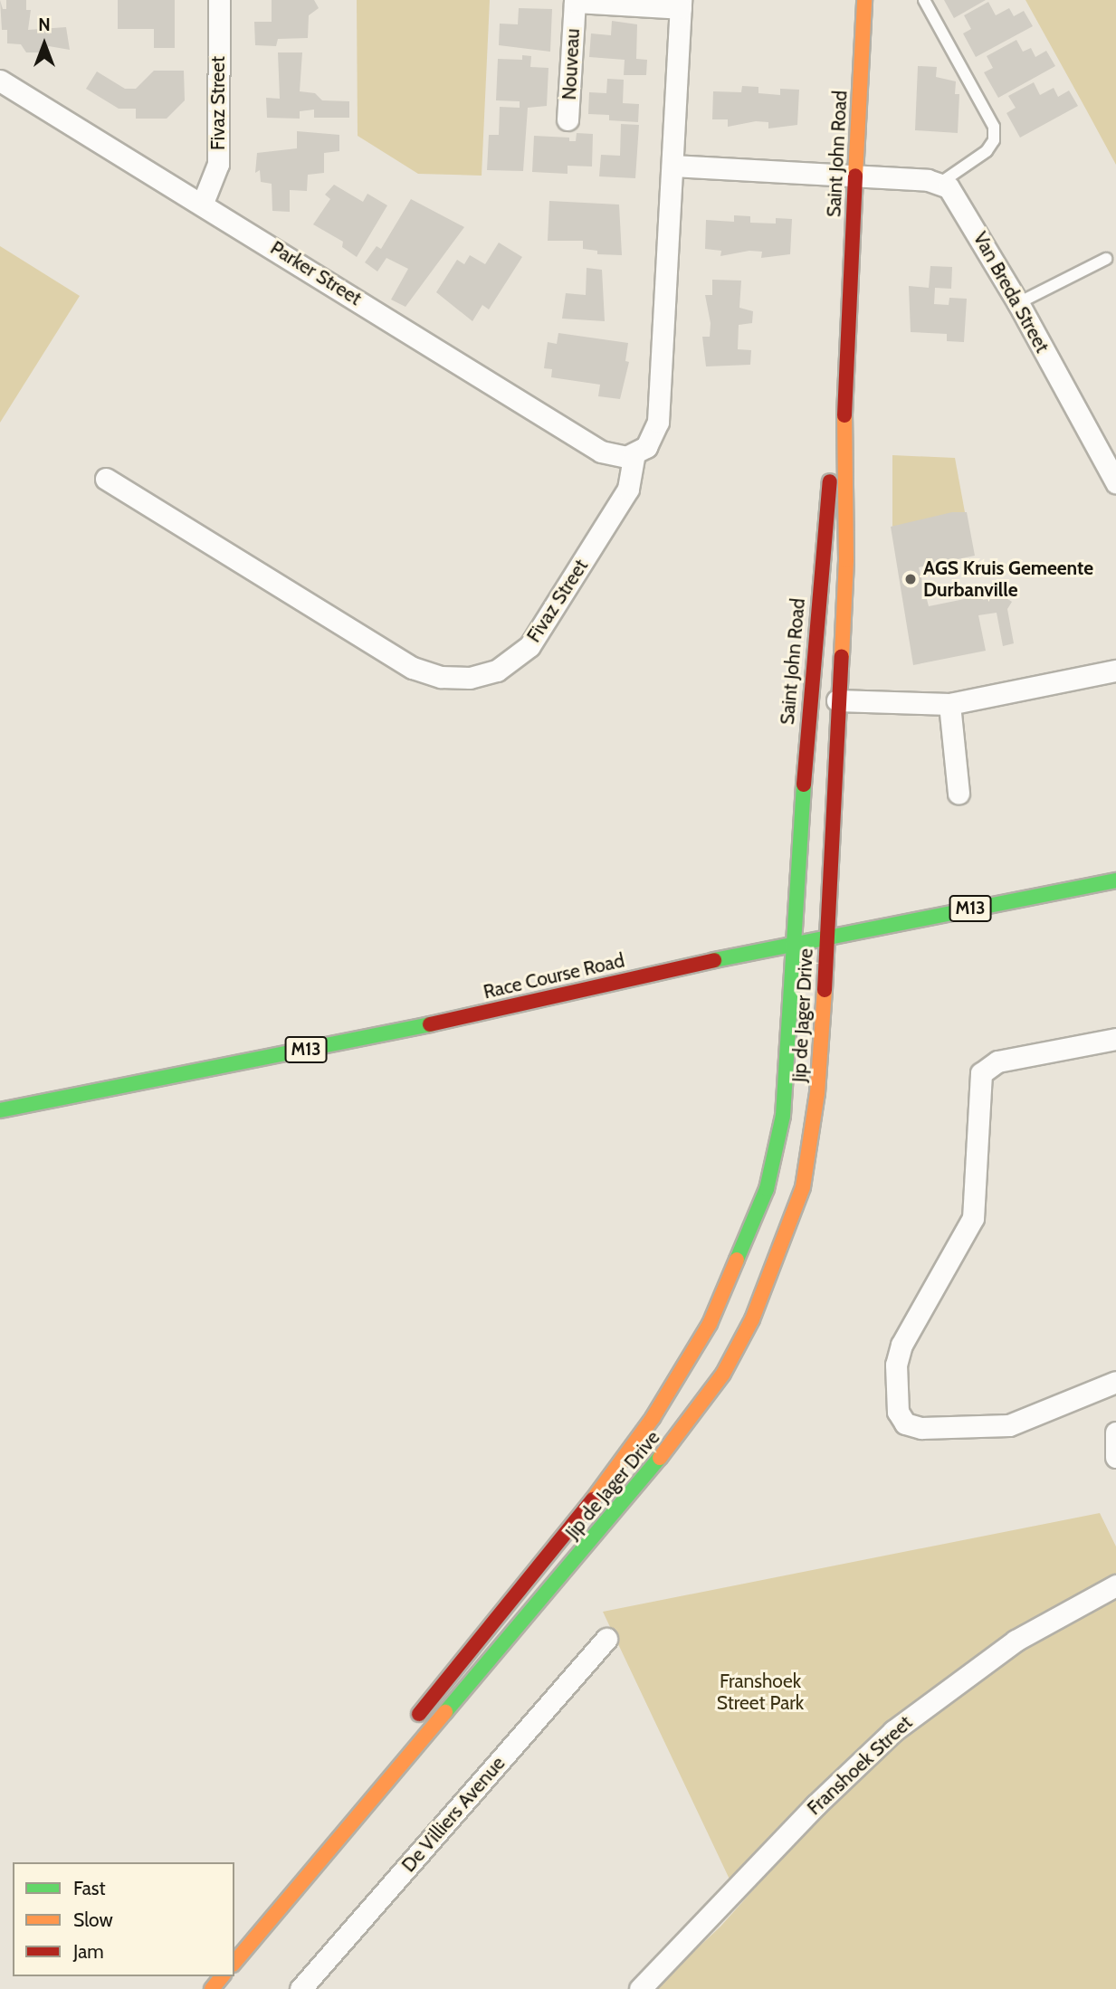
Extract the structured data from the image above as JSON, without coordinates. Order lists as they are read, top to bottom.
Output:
{
  "streets": {
    "main road": [
      "Saint John Road",
      "M13",
      "Race Course Road",
      "Jip de Jager Drive"
    ],
    "street": [
      "Nouveau",
      "Fivaz Street",
      "Parker Street",
      "Van Breda Street",
      "Franshoek Street",
      "De Villiers Avenue"
    ]
  },
  "crossings": [
    ["Fivaz Street", "Parker Street"],
    ["Saint John Road", "Race Course Road"],
    ["Saint John Road", "Jip de Jager Drive"],
    ["Race Course Road", "Jip de Jager Drive"]
  ],
  "parks": ["Franshoek Street Park"],
  "places": ["AGS Kruis Gemeente Durbanville"],
  "legend": ["Fast", "Slow", "Jam"],
  "north": "top"
}
